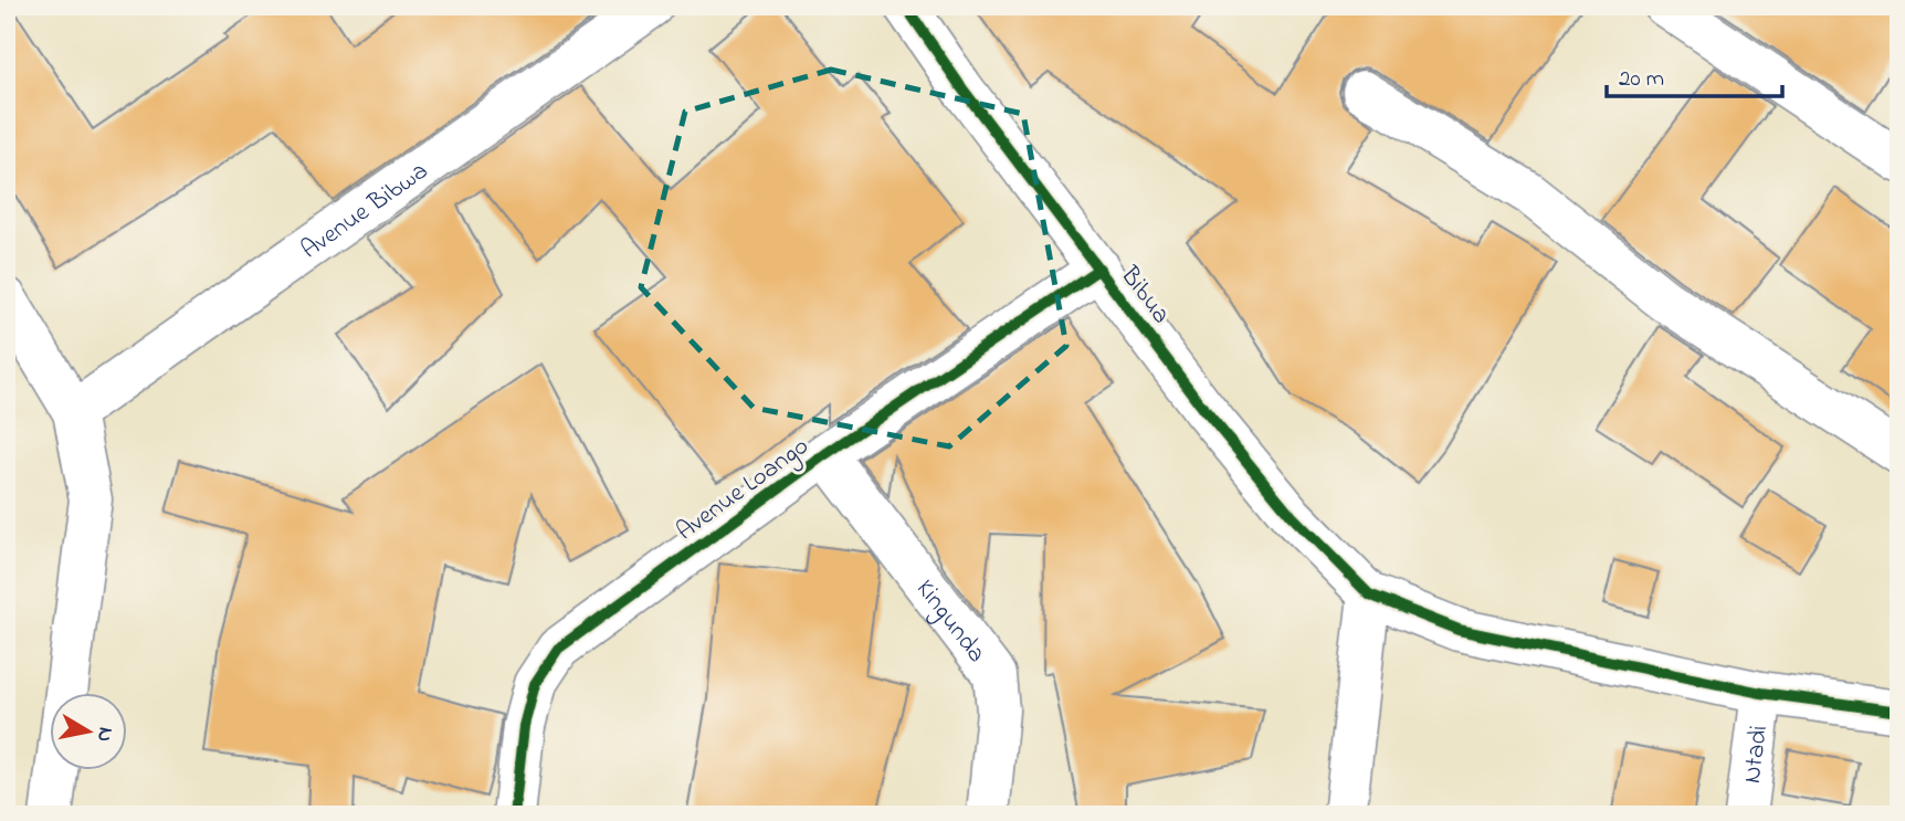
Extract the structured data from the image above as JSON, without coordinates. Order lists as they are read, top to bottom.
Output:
{
  "streets": {
    "street": [
      "Avenue Bibwa",
      "Bibua",
      "Avenue Loango",
      "Kingunda",
      "Ntadi"
    ]
  },
  "crossings": [
    ["Bibua", "Avenue Loango"],
    ["Avenue Loango", "Kingunda"]
  ],
  "scale_bar": "20 m",
  "north": "right"
}
